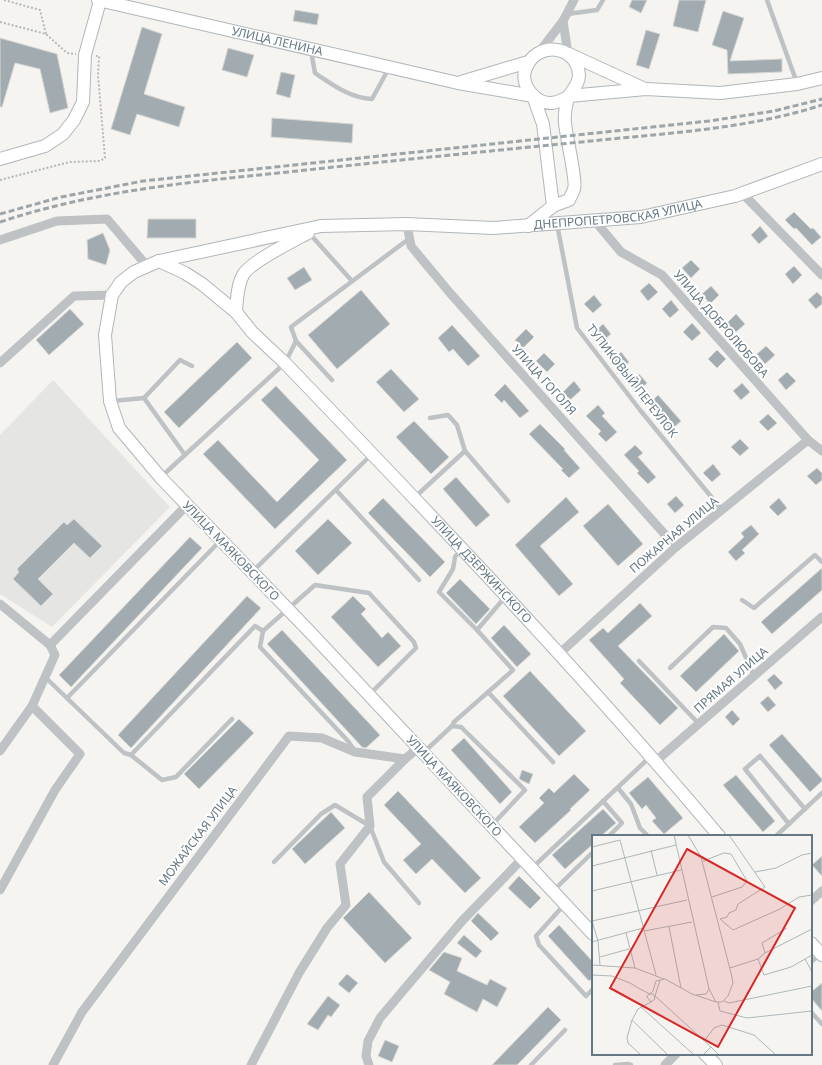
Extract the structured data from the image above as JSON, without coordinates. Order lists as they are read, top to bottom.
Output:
{
  "streets": {
    "main road": [
      "УЛИЦА ЛЕНИНА",
      "ДНЕПРОПЕТРОВСКАЯ УЛИЦА",
      "УЛИЦА МАЯКОВСКОГО",
      "УЛИЦА ДЗЕРЖИНСКОГО"
    ],
    "street": [
      "УЛИЦА ДОБРОЛЮБОВА",
      "УЛИЦА ГОГОЛЯ",
      "ПОЖАРНАЯ УЛИЦА",
      "ПРЯМАЯ УЛИЦА",
      "МОЖАЙСКАЯ УЛИЦА"
    ],
    "lane": ["ТУПИКОВЫЙ ПЕРЕУЛОК"]
  },
  "crossings": [
    ["ДНЕПРОПЕТРОВСКАЯ УЛИЦА", "УЛИЦА ДОБРОЛЮБОВА"],
    ["ДНЕПРОПЕТРОВСКАЯ УЛИЦА", "УЛИЦА ГОГОЛЯ"],
    ["ДНЕПРОПЕТРОВСКАЯ УЛИЦА", "ТУПИКОВЫЙ ПЕРЕУЛОК"],
    ["ДНЕПРОПЕТРОВСКАЯ УЛИЦА", "УЛИЦА МАЯКОВСКОГО"],
    ["УЛИЦА ДОБРОЛЮБОВА", "ПОЖАРНАЯ УЛИЦА"],
    ["УЛИЦА ГОГОЛЯ", "ПОЖАРНАЯ УЛИЦА"],
    ["ТУПИКОВЫЙ ПЕРЕУЛОК", "ПОЖАРНАЯ УЛИЦА"],
    ["ПОЖАРНАЯ УЛИЦА", "УЛИЦА ДЗЕРЖИНСКОГО"],
    ["УЛИЦА МАЯКОВСКОГО", "УЛИЦА ДЗЕРЖИНСКОГО"],
    ["УЛИЦА ДЗЕРЖИНСКОГО", "ПРЯМАЯ УЛИЦА"]
  ]
}
